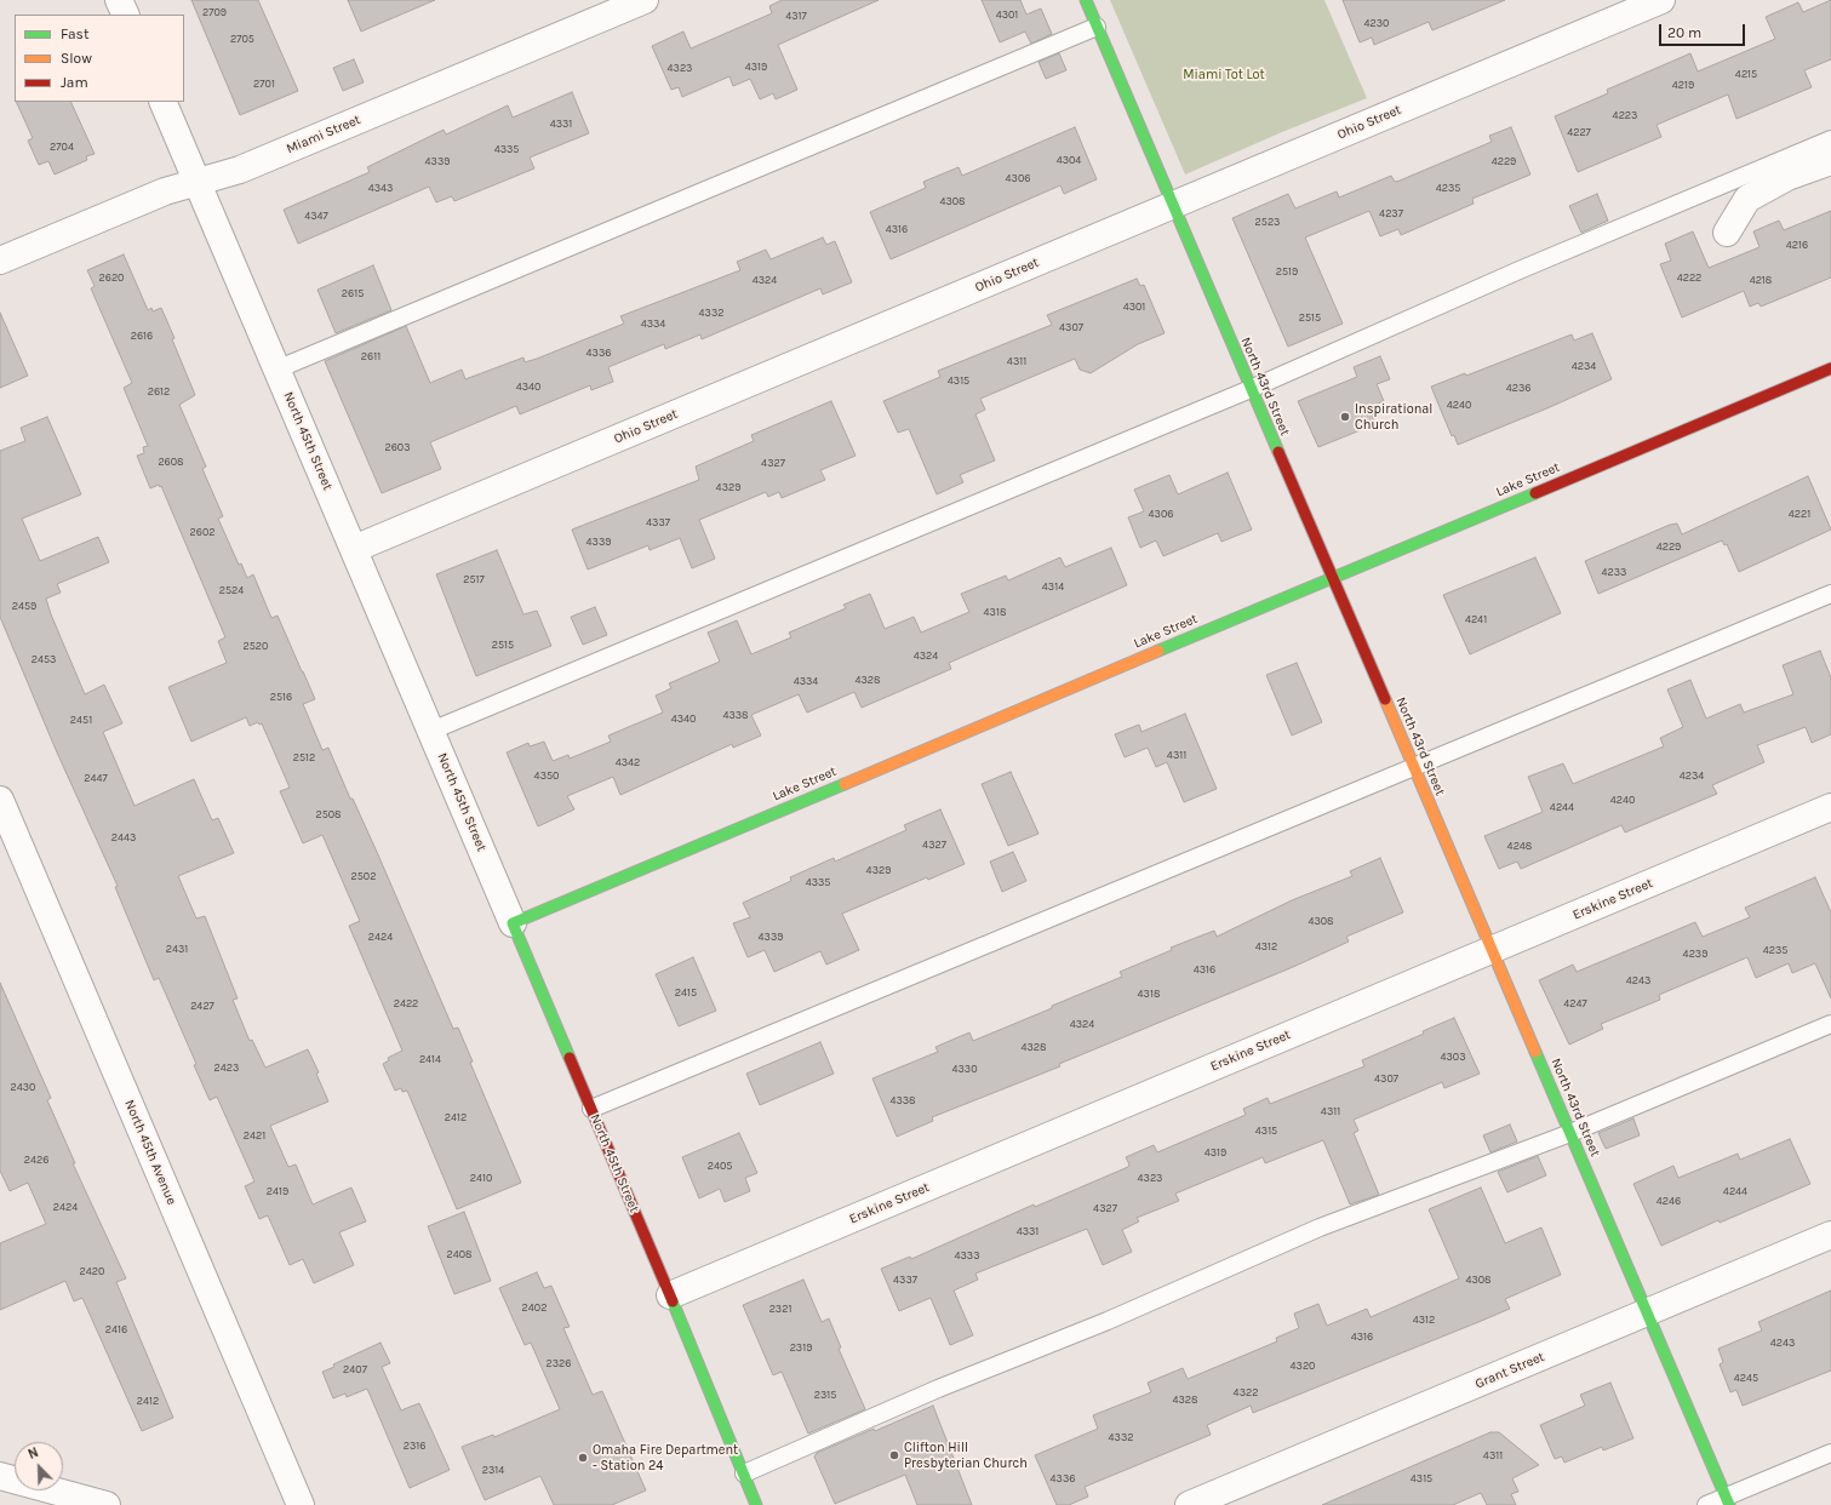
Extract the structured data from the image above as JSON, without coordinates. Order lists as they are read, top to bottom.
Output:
{
  "streets": {
    "main road": ["North 43rd Street", "North 45th Street", "Lake Street"],
    "street": [
      "Ohio Street",
      "Miami Street",
      "Erskine Street",
      "North 45th Avenue",
      "Grant Street"
    ]
  },
  "crossings": [
    ["Ohio Street", "North 43rd Street"],
    ["Ohio Street", "North 45th Street"],
    ["Miami Street", "North 45th Street"],
    ["North 43rd Street", "Lake Street"],
    ["North 43rd Street", "Erskine Street"],
    ["North 43rd Street", "Grant Street"],
    ["North 45th Street", "Lake Street"],
    ["North 45th Street", "Erskine Street"]
  ],
  "parks": ["Miami Tot Lot"],
  "places": ["Inspirational Church", "Clifton Hill Presbyterian Church", "Omaha Fire Department - Station 24"],
  "house_numbers": [
    "2709",
    "4301",
    "4317",
    "4230",
    "2705",
    "4319",
    "4323",
    "4215",
    "2701",
    "4219",
    "4223",
    "4331",
    "4227",
    "2704",
    "4335",
    "4304",
    "4339",
    "4229",
    "4306",
    "4343",
    "4235",
    "4308",
    "4237",
    "4347",
    "2523",
    "4316",
    "4216",
    "2519",
    "2620",
    "4222",
    "4324",
    "4218",
    "2615",
    "4301",
    "4332",
    "2515",
    "4334",
    "4307",
    "2616",
    "4336",
    "2611",
    "4311",
    "4234",
    "4315",
    "4340",
    "4236",
    "2612",
    "4240",
    "2603",
    "2608",
    "4327",
    "4329",
    "4306",
    "4221",
    "4337",
    "2602",
    "4339",
    "4229",
    "4233",
    "2517",
    "4314",
    "2524",
    "2459",
    "4318",
    "4241",
    "2515",
    "2520",
    "4324",
    "2453",
    "4328",
    "4334",
    "2516",
    "4338",
    "4340",
    "2451",
    "4311",
    "2512",
    "4342",
    "4350",
    "4234",
    "2447",
    "4240",
    "4244",
    "2508",
    "2443",
    "4327",
    "4248",
    "4329",
    "2502",
    "4335",
    "4308",
    "2424",
    "4339",
    "4312",
    "2431",
    "4235",
    "4239",
    "4316",
    "4243",
    "2415",
    "4318",
    "2422",
    "4247",
    "2427",
    "4324",
    "4328",
    "4303",
    "2414",
    "2423",
    "4330",
    "4307",
    "2430",
    "4338",
    "4311",
    "2412",
    "4315",
    "2421",
    "4319",
    "2426",
    "2405",
    "2410",
    "4323",
    "2419",
    "4244",
    "4246",
    "2424",
    "4327",
    "4331",
    "2408",
    "4333",
    "2420",
    "4337",
    "4308",
    "2402",
    "2321",
    "4312",
    "2416",
    "4316",
    "4243",
    "2319",
    "2326",
    "4320",
    "2407",
    "4245",
    "4322",
    "2315",
    "4328",
    "2412",
    "4332",
    "2316",
    "4311",
    "2314",
    "4336",
    "4315"
  ],
  "legend": ["Fast", "Slow", "Jam"],
  "scale_bar": "20 m",
  "north": "top left"
}
